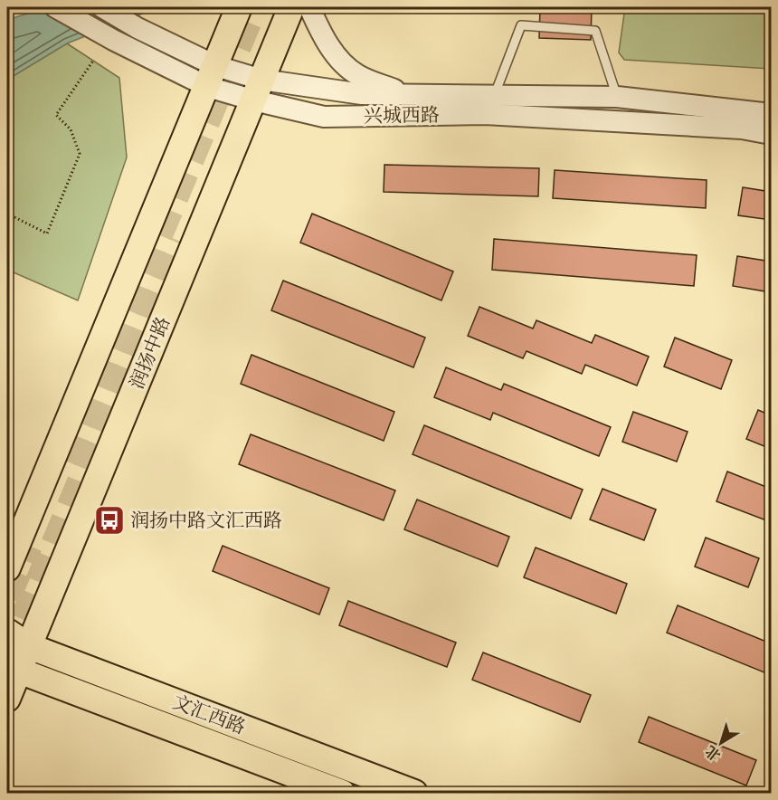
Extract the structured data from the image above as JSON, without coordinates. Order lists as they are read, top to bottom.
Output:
{
  "streets": {
    "main road": ["润扬中路", "文汇西路"],
    "street": ["兴城西路"]
  },
  "crossings": [
    ["兴城西路", "润扬中路"],
    ["润扬中路", "文汇西路"]
  ],
  "places": {
    "bus stop": ["润扬中路文汇西路"]
  },
  "north": "bottom left"
}
